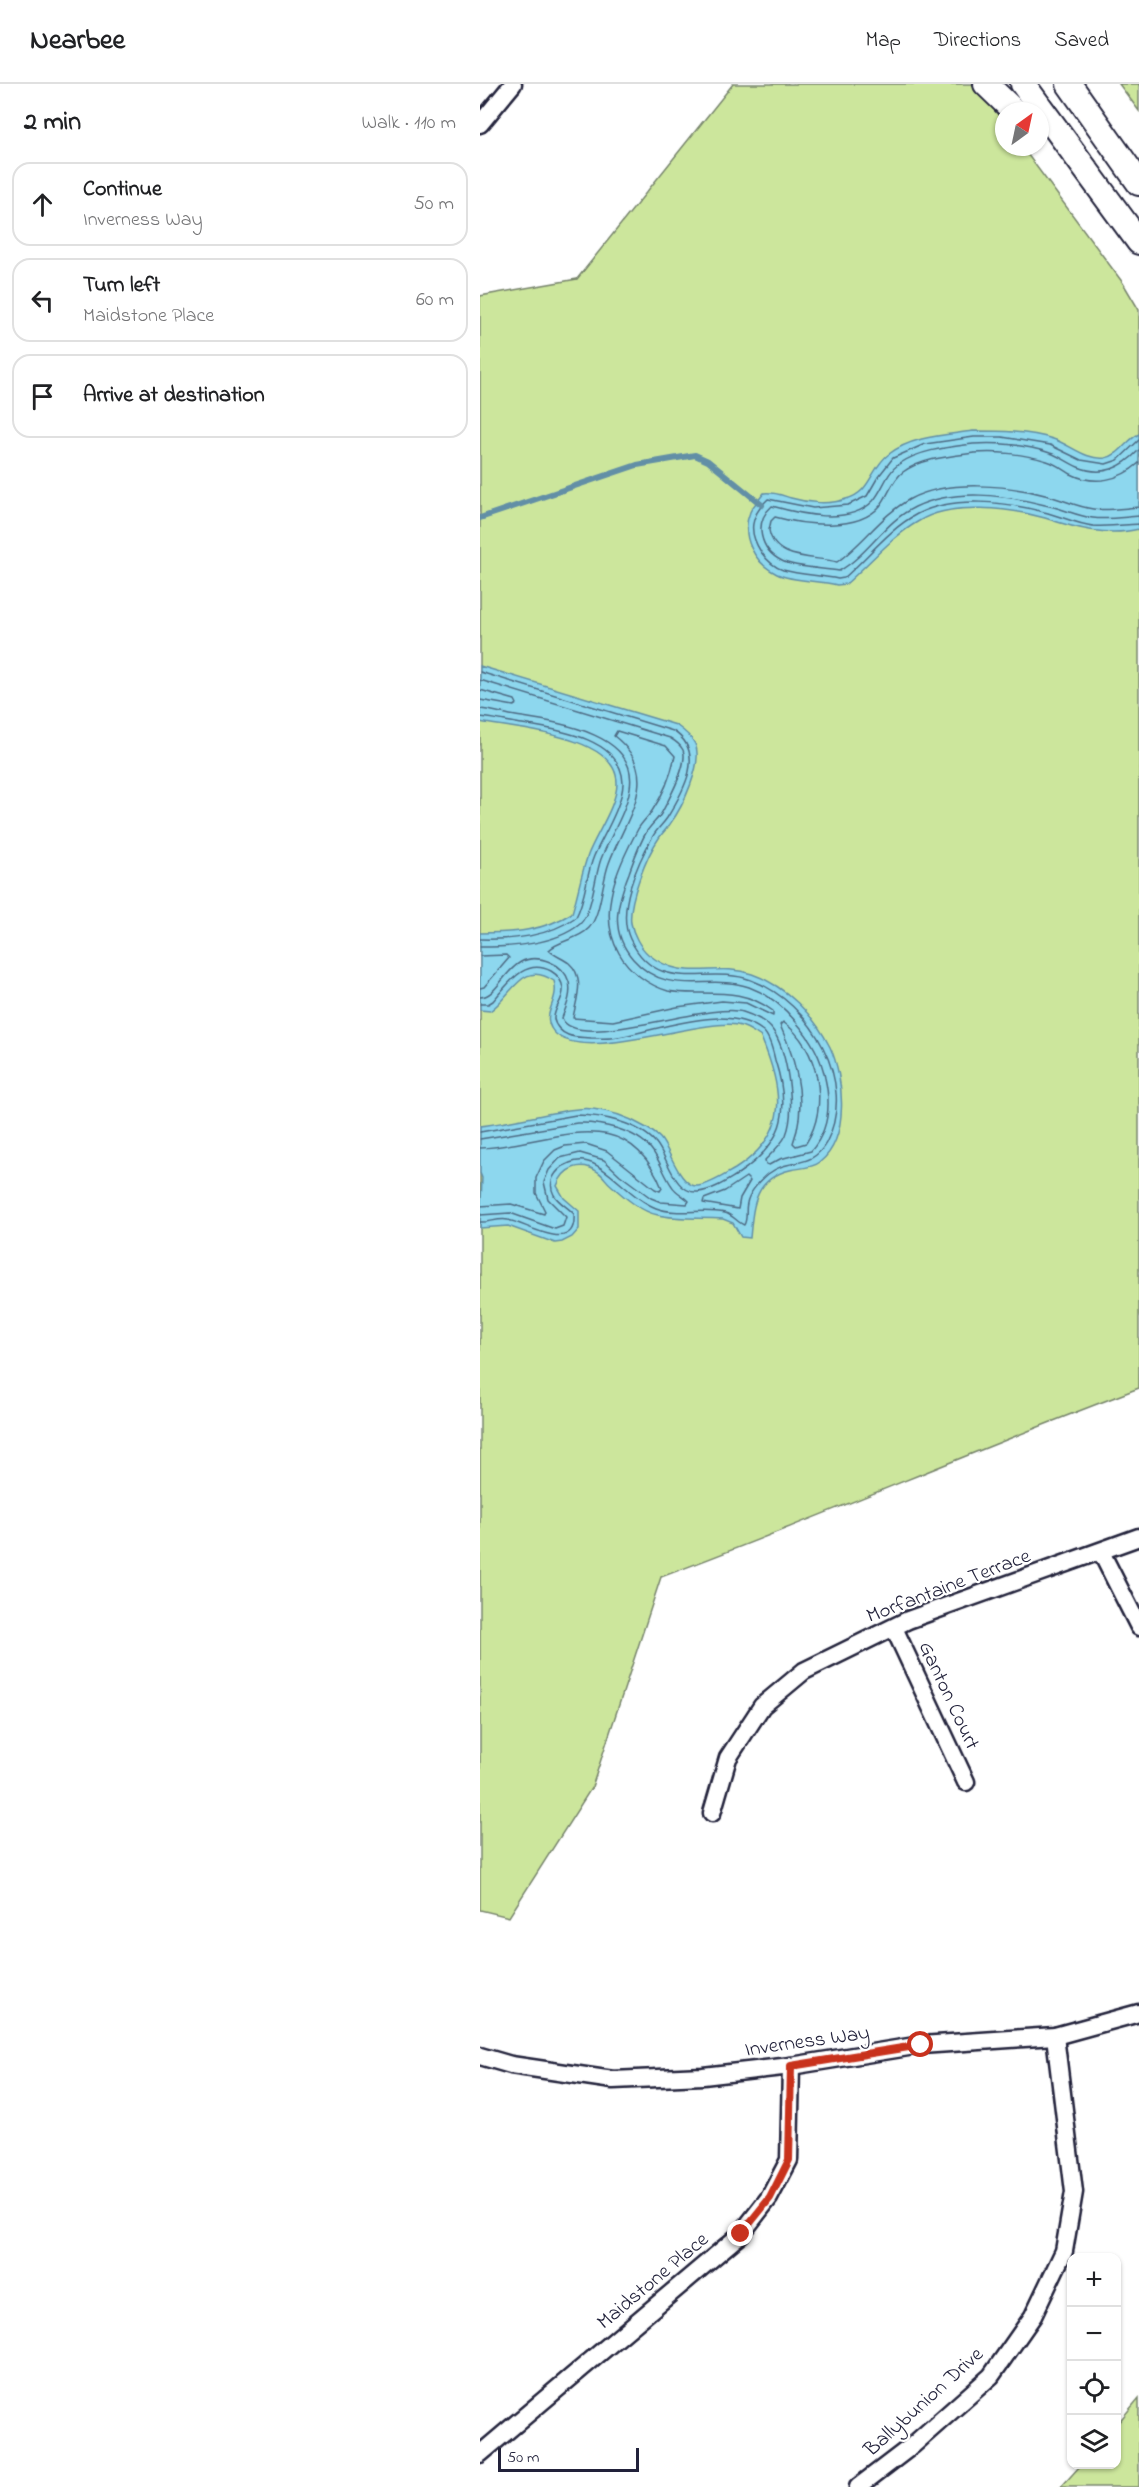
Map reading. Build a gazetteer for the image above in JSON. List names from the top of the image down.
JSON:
{
  "streets": {
    "street": [
      "Morfantaine Terrace",
      "Ganton Court",
      "Inverness Way",
      "Maidstone Place",
      "Ballybunion Drive"
    ]
  },
  "crossings": [
    ["Morfantaine Terrace", "Ganton Court"],
    ["Inverness Way", "Maidstone Place"],
    ["Inverness Way", "Ballybunion Drive"]
  ],
  "scale_bar": "50 m",
  "north": "top right",
  "page": {
    "header": "Nearbee",
    "nav": ["Map", "Directions", "Saved"],
    "heading": ["2 min", "Walk · 110 m"],
    "list": [
      ["Continue", "Inverness Way", "50 m"],
      ["Turn left", "Maidstone Place", "60 m"],
      "Arrive at destination"
    ],
    "map_buttons": ["+", "−"],
    "scale": "50 m"
  }
}
